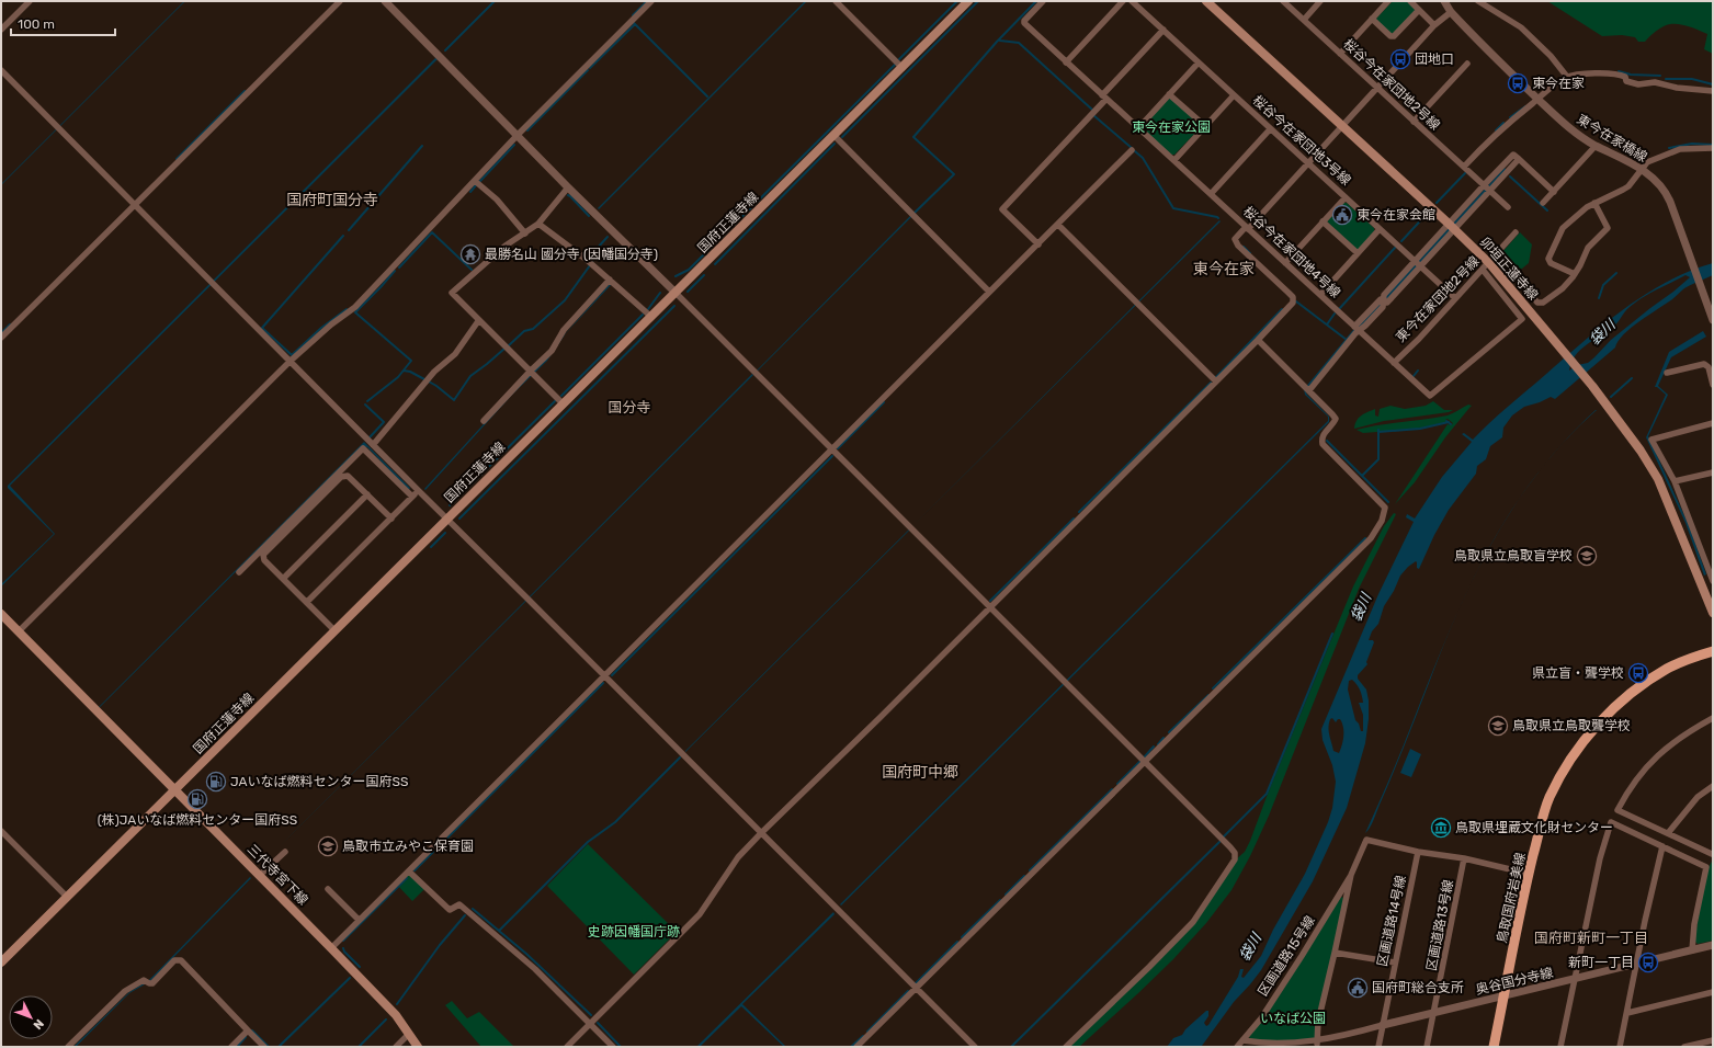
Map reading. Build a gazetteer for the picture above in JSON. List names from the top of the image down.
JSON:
{
  "streets": {
    "main road": [
      "国府正蓮寺線",
      "卯垣正蓮寺線",
      "三代寺宮下線",
      "鳥取国府岩美線"
    ],
    "street": [
      "桜谷今在家団地2号線",
      "東今在家橋線",
      "桜谷今在家団地3号線",
      "桜谷今在家団地4号線",
      "東今在家団地2号線",
      "区画道路14号線",
      "区画道路13号線",
      "区画道路15号線",
      "奥谷国分寺線"
    ]
  },
  "crossings": [
    ["桜谷今在家団地3号線", "東今在家団地2号線"],
    ["国府正蓮寺線", "三代寺宮下線"],
    ["桜谷今在家団地4号線", "卯垣正蓮寺線"],
    ["桜谷今在家団地4号線", "東今在家団地2号線"],
    ["卯垣正蓮寺線", "東今在家団地2号線"],
    ["鳥取国府岩美線", "奥谷国分寺線"],
    ["区画道路14号線", "奥谷国分寺線"],
    ["区画道路13号線", "奥谷国分寺線"],
    ["区画道路15号線", "奥谷国分寺線"]
  ],
  "districts": [
    "国府町国分寺",
    "東今在家",
    "国分寺",
    "国府町中郷",
    "国府町新町一丁目"
  ],
  "water": ["袋川"],
  "parks": ["東今在家公園", "史跡因幡国庁跡", "いなば公園"],
  "places": {
    "bus stop": [
      "団地口",
      "東今在家",
      "県立盲・聾学校",
      "新町一丁目"
    ],
    "public building": ["東今在家会館", "国府町総合支所"],
    "temple": ["最勝名山 國分寺 (因幡国分寺)"],
    "school or university": ["鳥取県立鳥取盲学校", "鳥取県立鳥取聾学校", "鳥取市立みやこ保育園"],
    "fuel station": ["JAいなば燃料センター国府SS", "(株)JAいなば燃料センター国府SS"],
    "museum": ["鳥取県埋蔵文化財センター"]
  },
  "scale_bar": "100 m",
  "north": "bottom right"
}
